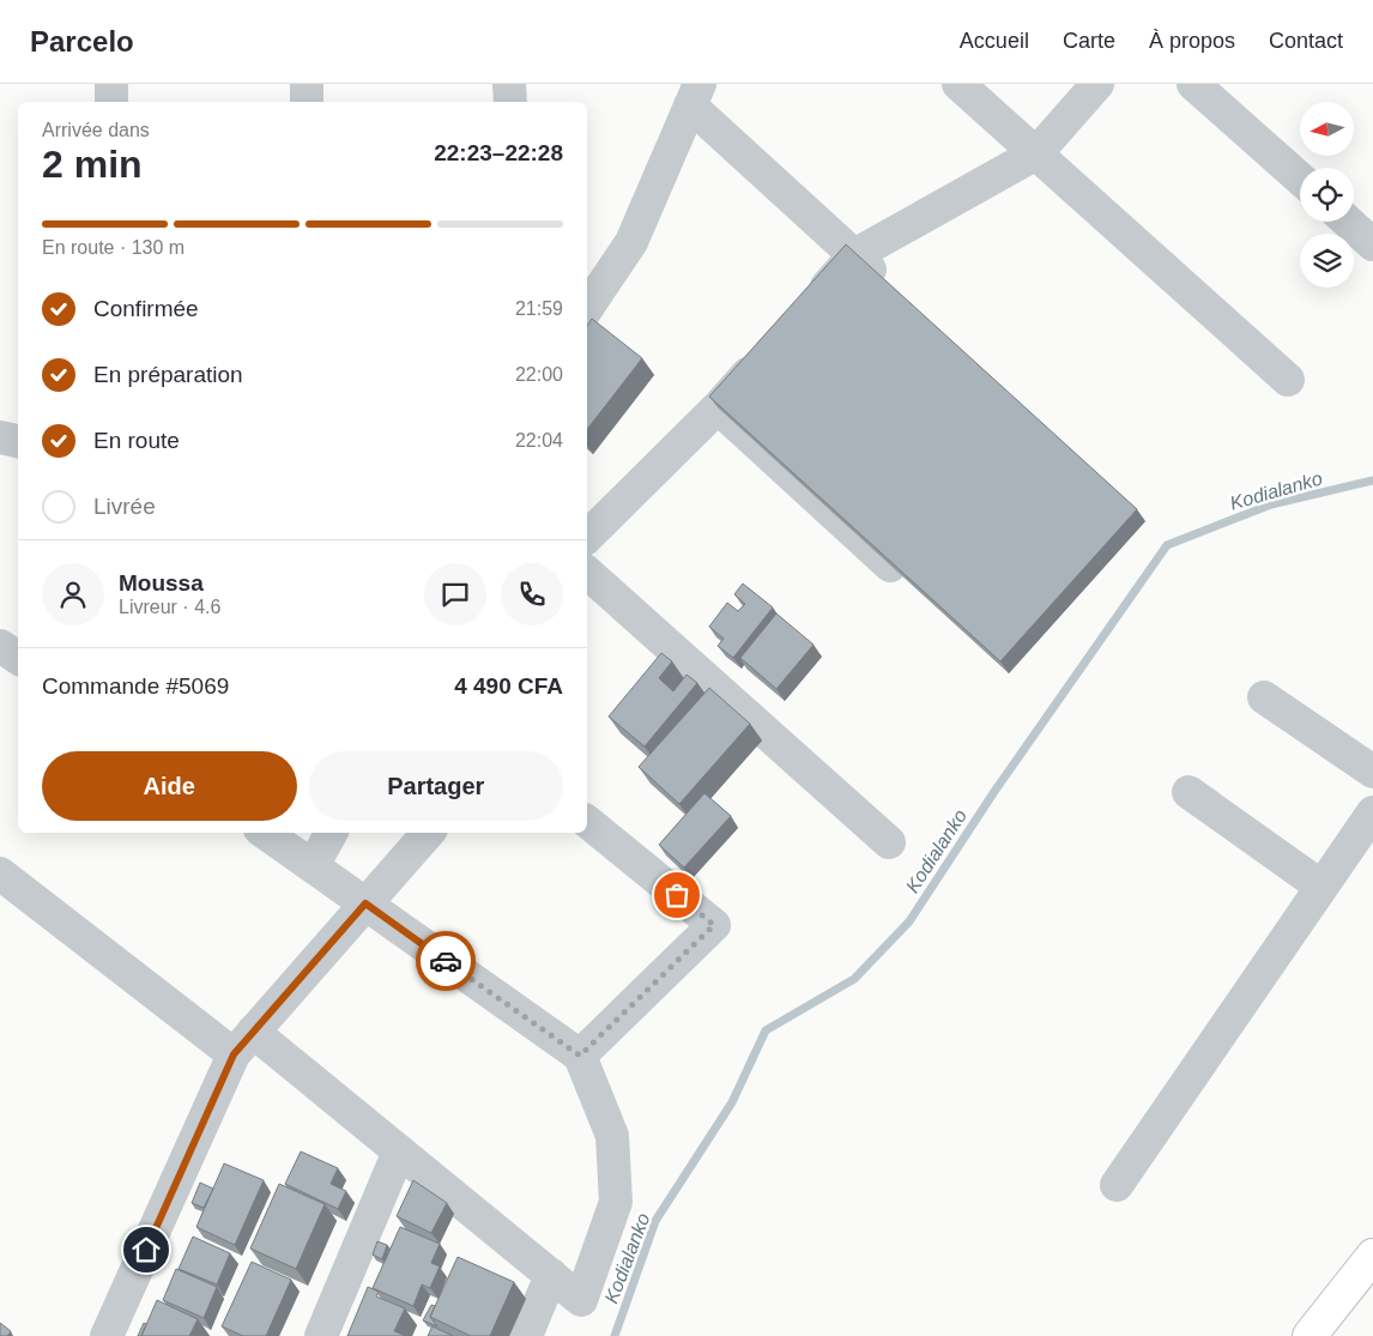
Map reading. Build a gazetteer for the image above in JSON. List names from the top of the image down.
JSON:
{
  "water": ["Kodialanko"],
  "north": "left",
  "page": {
    "header": "Parcelo",
    "nav": [
      "Accueil",
      "Carte",
      "À propos",
      "Contact"
    ],
    "heading": ["2 min", "Arrivée dans", "22:23–22:28"],
    "panel": [
      "Moussa",
      "Livreur · 4.6",
      "Commande #5069",
      "4 490 CFA"
    ],
    "bar": "En route · 130 m",
    "list": [
      ["Confirmée", "21:59"],
      ["En préparation", "22:00"],
      ["En route", "22:04"],
      "Livrée"
    ],
    "buttons": ["Aide", "Partager"]
  }
}
